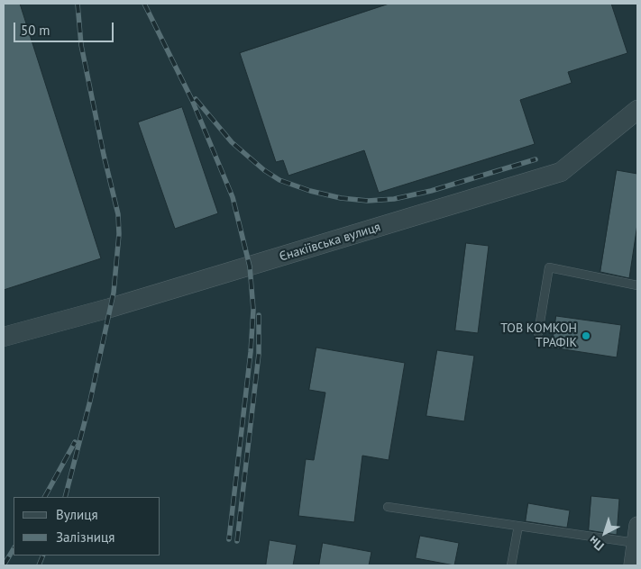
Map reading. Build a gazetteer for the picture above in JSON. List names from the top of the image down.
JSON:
{
  "streets": {
    "street": ["Єнакіївська вулиця"]
  },
  "places": ["ТОВ КОМКОН ТРАФІК"],
  "legend": ["Вулиця", "Залізниця"],
  "scale_bar": "50 m",
  "north": "bottom left"
}
